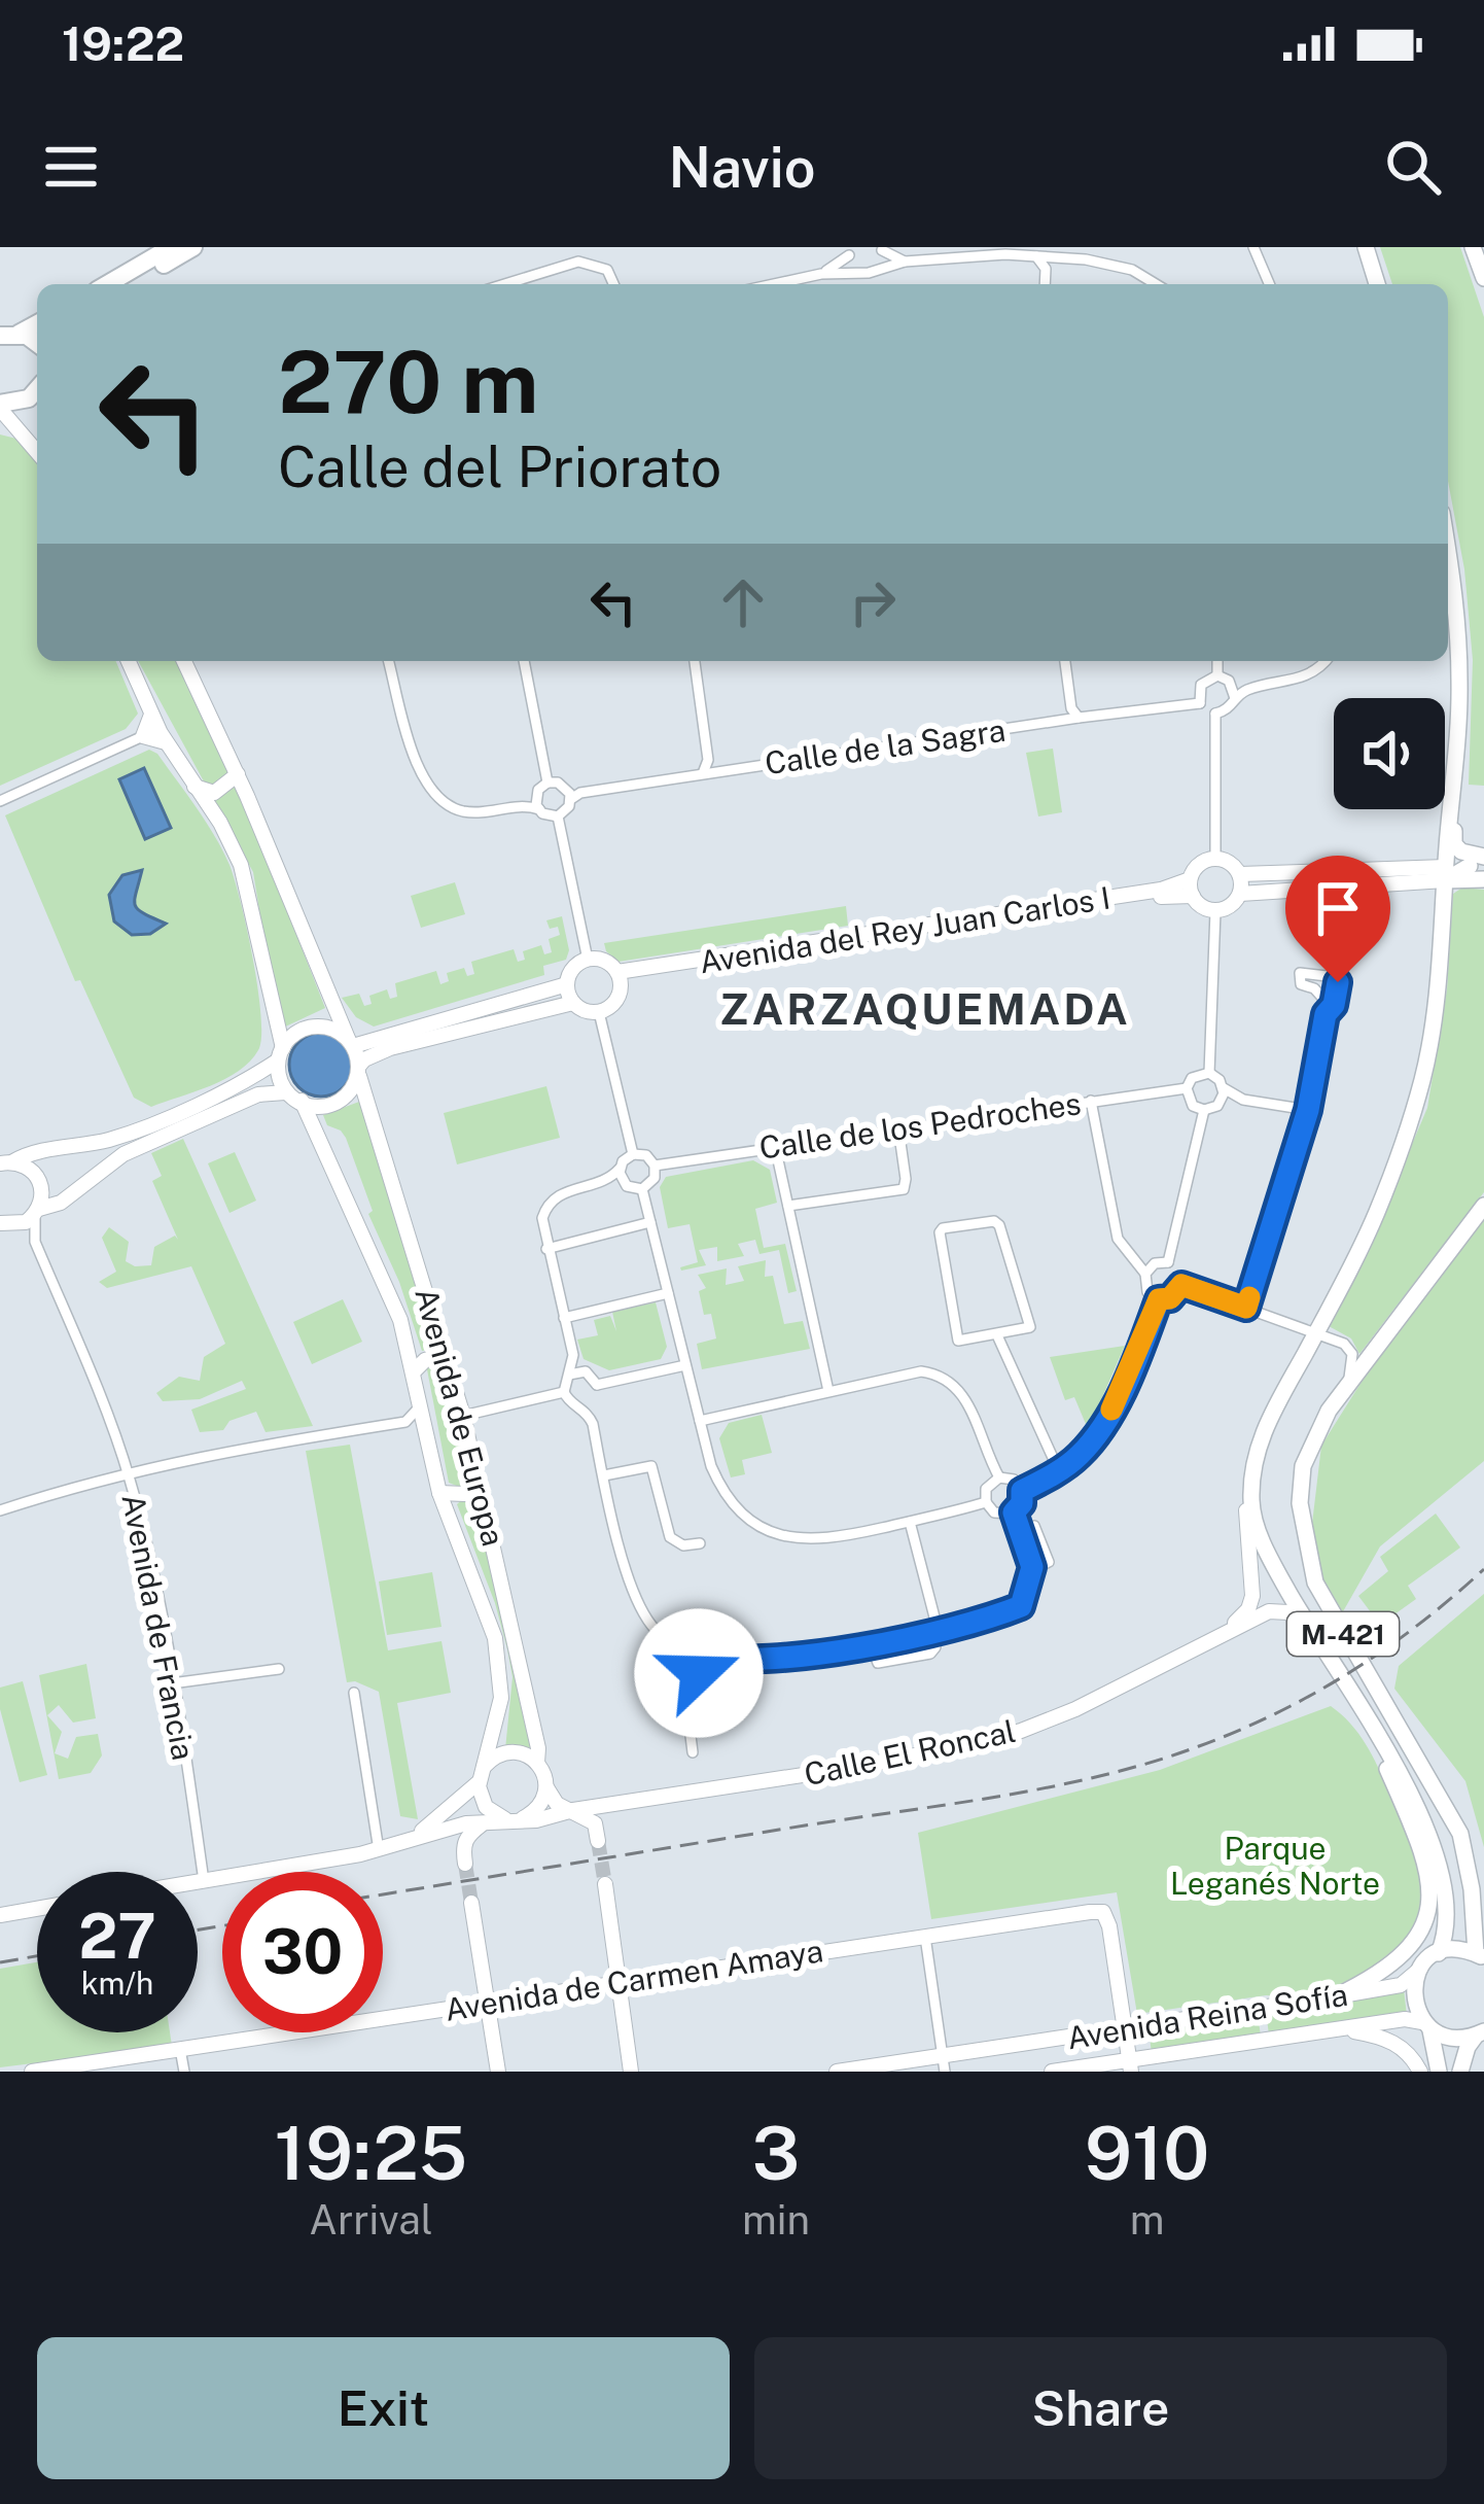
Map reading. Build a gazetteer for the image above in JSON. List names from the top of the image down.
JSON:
{
  "streets": {
    "main road": [
      "Avenida del Rey Juan Carlos I",
      "Avenida de Europa",
      "M-421",
      "Calle El Roncal",
      "Avenida de Carmen Amaya",
      "Avenida Reina Sofía"
    ],
    "street": ["Calle de la Sagra", "Calle de los Pedroches", "Avenida de Francia"]
  },
  "crossings": [
    ["Avenida de Europa", "Calle El Roncal"],
    ["Avenida de Carmen Amaya", "Avenida Reina Sofía"]
  ],
  "districts": ["ZARZAQUEMADA"],
  "parks": ["Parque Leganés Norte"],
  "page": {
    "status": "19:22",
    "header": "Navio",
    "turn": ["270 m", "Calle del Priorato"],
    "speed": "27 km/h",
    "limit": "30",
    "eta": [
      "19:25",
      "Arrival",
      "3",
      "min",
      "910",
      "m"
    ],
    "buttons": ["Exit", "Share"]
  }
}
